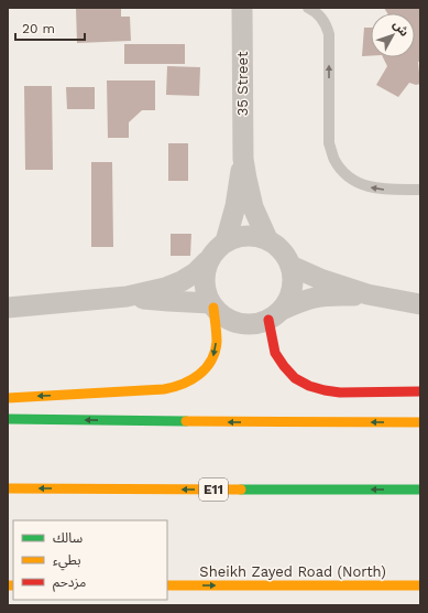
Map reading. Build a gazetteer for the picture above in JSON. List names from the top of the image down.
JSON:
{
  "streets": {
    "highway": ["E11", "Sheikh Zayed Road (North)"],
    "street": ["35 Street"]
  },
  "one_way": ["Sheikh Zayed Road (North)"],
  "legend": ["سالك", "بطيء", "مزدحم"],
  "scale_bar": "20 m",
  "north": "top right"
}
